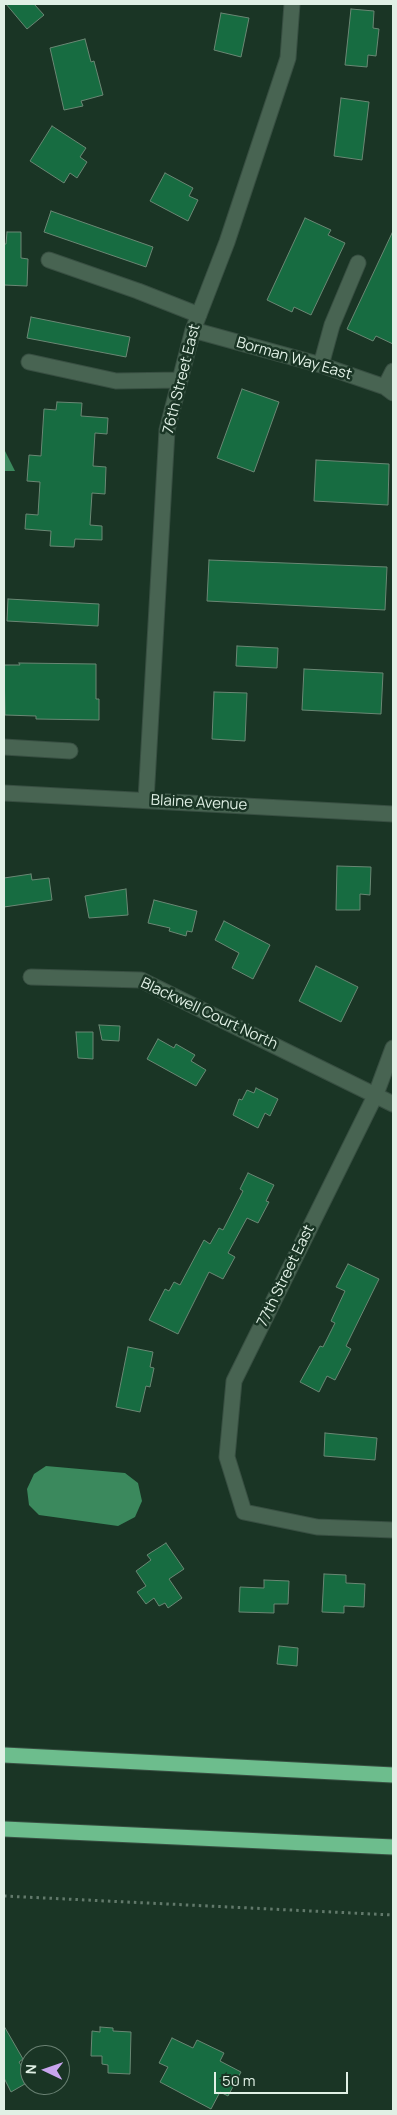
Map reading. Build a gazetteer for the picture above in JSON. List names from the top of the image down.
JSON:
{
  "streets": {
    "street": [
      "Borman Way East",
      "76th Street East",
      "Blaine Avenue",
      "Blackwell Court North",
      "77th Street East"
    ]
  },
  "crossings": [
    ["Borman Way East", "76th Street East"],
    ["76th Street East", "Blaine Avenue"],
    ["Blackwell Court North", "77th Street East"]
  ],
  "scale_bar": "50 m",
  "north": "left"
}
